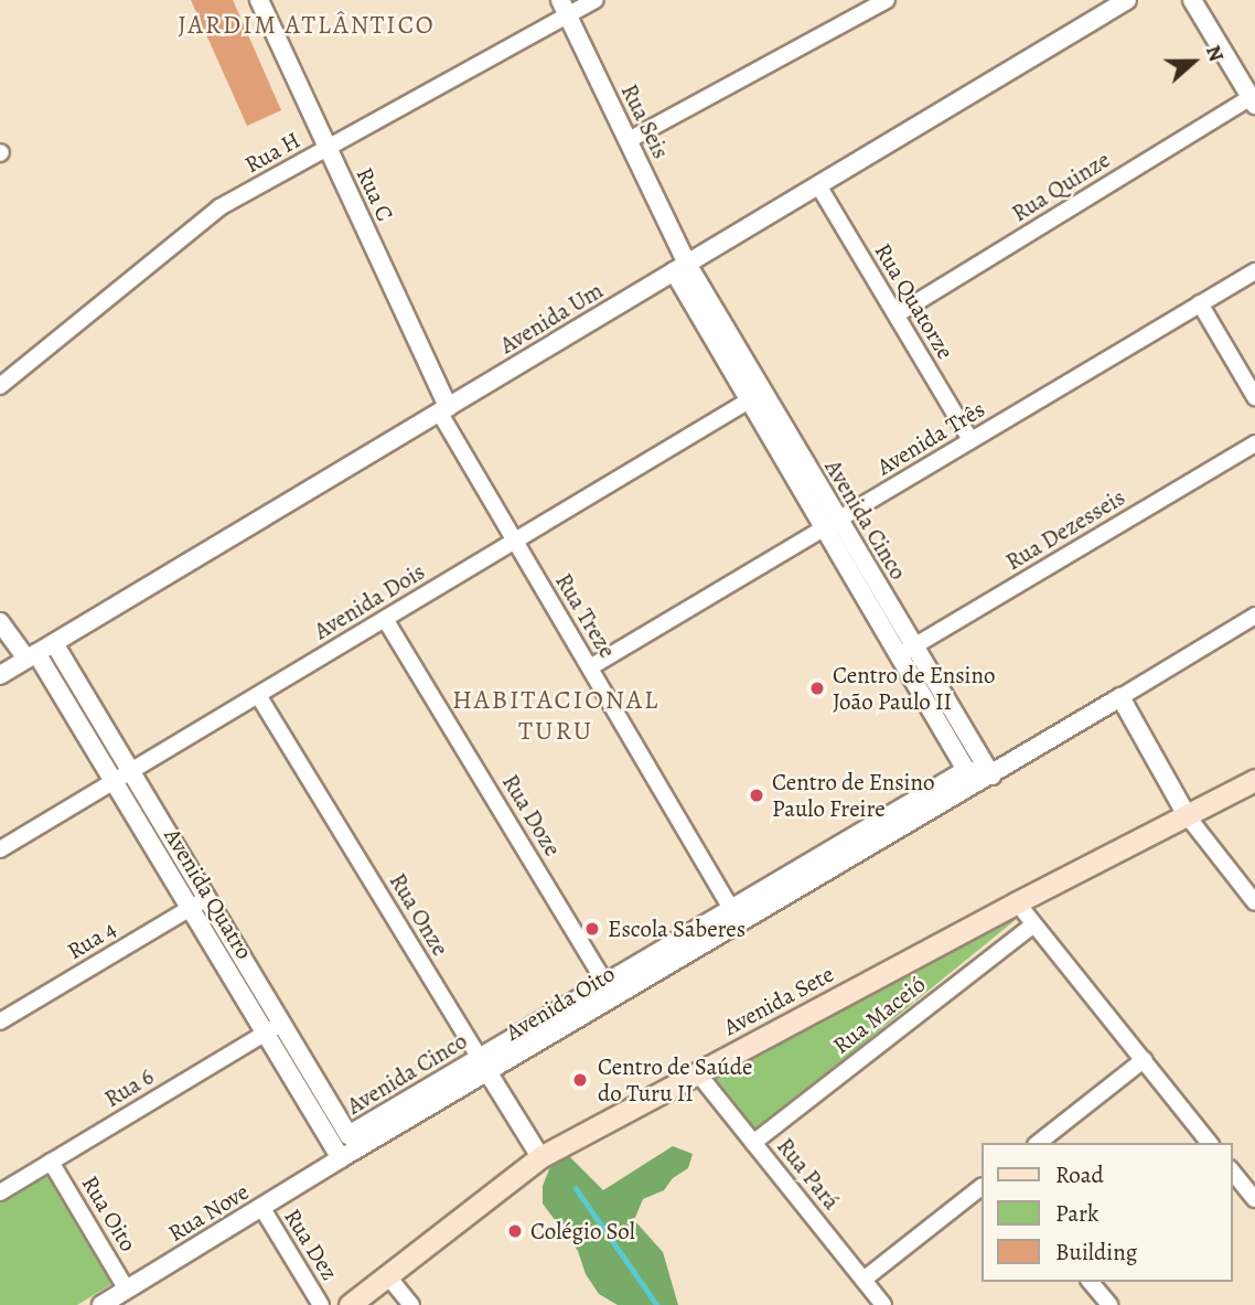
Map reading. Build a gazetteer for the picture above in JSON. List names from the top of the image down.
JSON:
{
  "streets": {
    "main road": ["Avenida Sete"],
    "street": [
      "Rua Seis",
      "Rua H",
      "Rua Quinze",
      "Rua C",
      "Rua Quatorze",
      "Avenida Um",
      "Avenida Três",
      "Avenida Cinco",
      "Rua Dezesseis",
      "Avenida Dois",
      "Rua Treze",
      "Rua Doze",
      "Avenida Quatro",
      "Rua Onze",
      "Rua 4",
      "Avenida Oito",
      "Rua Maceió",
      "Rua 6",
      "Rua Pará",
      "Rua Nove",
      "Rua Oito",
      "Rua Dez"
    ]
  },
  "crossings": [
    ["Rua Seis", "Rua H"],
    ["Rua Seis", "Avenida Um"],
    ["Rua Seis", "Avenida Cinco"],
    ["Rua H", "Rua C"],
    ["Rua Quinze", "Rua Quatorze"],
    ["Rua C", "Avenida Um"],
    ["Rua C", "Rua Treze"],
    ["Rua Quatorze", "Avenida Um"],
    ["Rua Quatorze", "Avenida Três"],
    ["Avenida Um", "Avenida Cinco"],
    ["Avenida Um", "Rua Treze"],
    ["Avenida Um", "Avenida Quatro"],
    ["Avenida Três", "Avenida Cinco"],
    ["Avenida Três", "Rua Treze"],
    ["Avenida Cinco", "Rua Dezesseis"],
    ["Avenida Cinco", "Avenida Dois"],
    ["Avenida Cinco", "Avenida Quatro"],
    ["Avenida Cinco", "Rua Onze"],
    ["Avenida Cinco", "Avenida Oito"],
    ["Avenida Dois", "Rua Treze"],
    ["Avenida Dois", "Rua Doze"],
    ["Avenida Dois", "Avenida Quatro"],
    ["Avenida Dois", "Rua Onze"],
    ["Rua Treze", "Avenida Oito"],
    ["Rua Doze", "Avenida Oito"],
    ["Avenida Quatro", "Rua 4"],
    ["Avenida Quatro", "Avenida Oito"],
    ["Avenida Quatro", "Rua 6"],
    ["Avenida Quatro", "Rua Nove"],
    ["Rua Onze", "Avenida Sete"],
    ["Rua Onze", "Avenida Oito"],
    ["Avenida Sete", "Rua Pará"],
    ["Avenida Oito", "Rua Nove"],
    ["Rua Maceió", "Rua Pará"],
    ["Rua 6", "Rua Oito"],
    ["Rua Nove", "Rua Oito"],
    ["Rua Nove", "Rua Dez"]
  ],
  "districts": ["JARDIM ATLÂNTICO", "HABITACIONAL TURU"],
  "places": [
    "Centro de Ensino João Paulo II",
    "Centro de Ensino Paulo Freire",
    "Escola Saberes",
    "Centro de Saúde do Turu II",
    "Colégio Sol"
  ],
  "legend": ["Road", "Park", "Building"],
  "north": "right"
}
